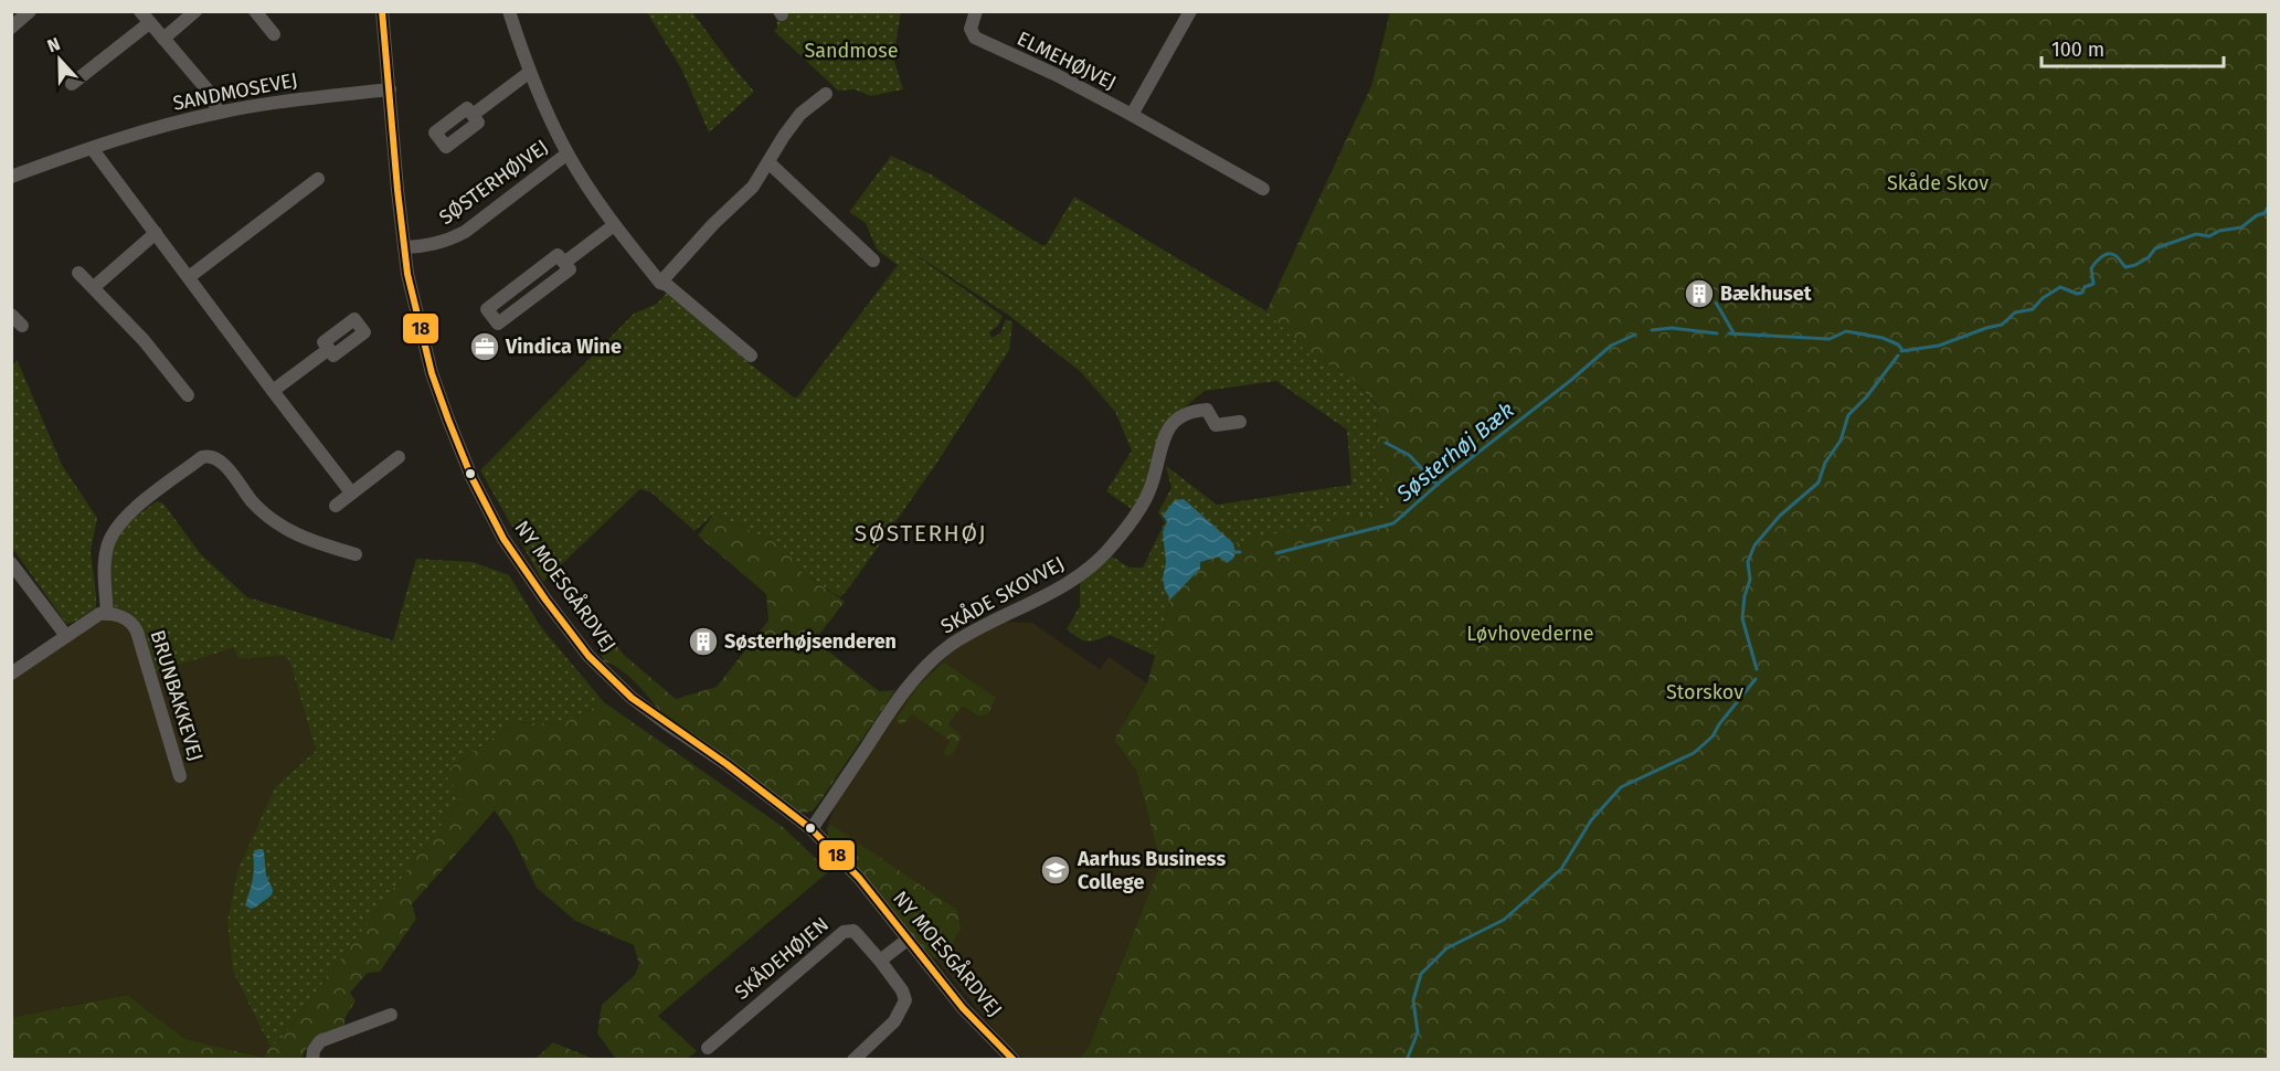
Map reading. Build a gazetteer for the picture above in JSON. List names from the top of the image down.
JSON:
{
  "streets": {
    "street": [
      "ELMEHØJVEJ",
      "SANDMOSEVEJ",
      "SØSTERHØJVEJ",
      "NY MOESGÅRDVEJ",
      "SKÅDE SKOVVEJ",
      "BRUNBAKKEVEJ",
      "SKÅDEHØJEN"
    ]
  },
  "crossings": [
    ["SANDMOSEVEJ", "NY MOESGÅRDVEJ"],
    ["SØSTERHØJVEJ", "NY MOESGÅRDVEJ"],
    ["NY MOESGÅRDVEJ", "SKÅDE SKOVVEJ"]
  ],
  "districts": ["SØSTERHØJ"],
  "water": ["Søsterhøj Bæk"],
  "parks": [
    "Sandmose",
    "Skåde Skov",
    "Løvhovederne",
    "Storskov"
  ],
  "places": {
    "building": ["Bækhuset", "Søsterhøjsenderen"],
    "office": ["Vindica Wine"],
    "school or university": ["Aarhus Business College"]
  },
  "lines": ["transit line 18"],
  "scale_bar": "100 m",
  "north": "top"
}
